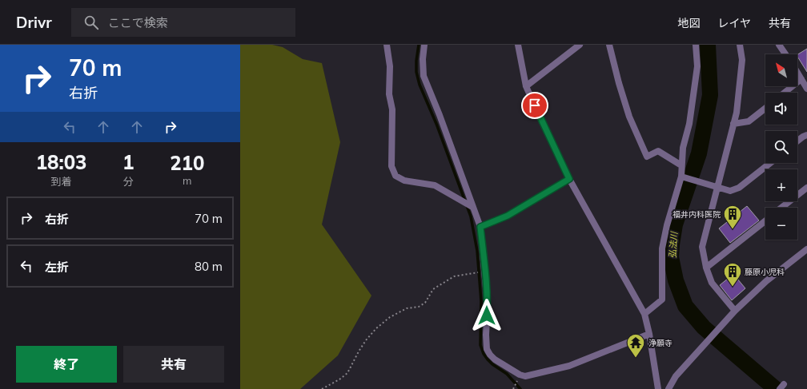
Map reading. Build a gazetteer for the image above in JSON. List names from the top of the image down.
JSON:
{
  "water": ["弘法川"],
  "places": {
    "building": ["福井内科医院", "藤原小児科"],
    "temple": ["浄願寺"]
  },
  "north": "top left",
  "page": {
    "header": "Drivr",
    "search": "ここで検索",
    "nav": ["地図", "レイヤ", "共有"],
    "turn": ["70 m", "右折"],
    "map_buttons": ["+", "−"],
    "eta": [
      "18:03",
      "到着",
      "1",
      "分",
      "210",
      "m"
    ],
    "list": [
      {
        "name": "右折",
        "value": "70 m"
      },
      {
        "name": "左折",
        "value": "80 m"
      }
    ],
    "buttons": ["終了", "共有"]
  }
}
